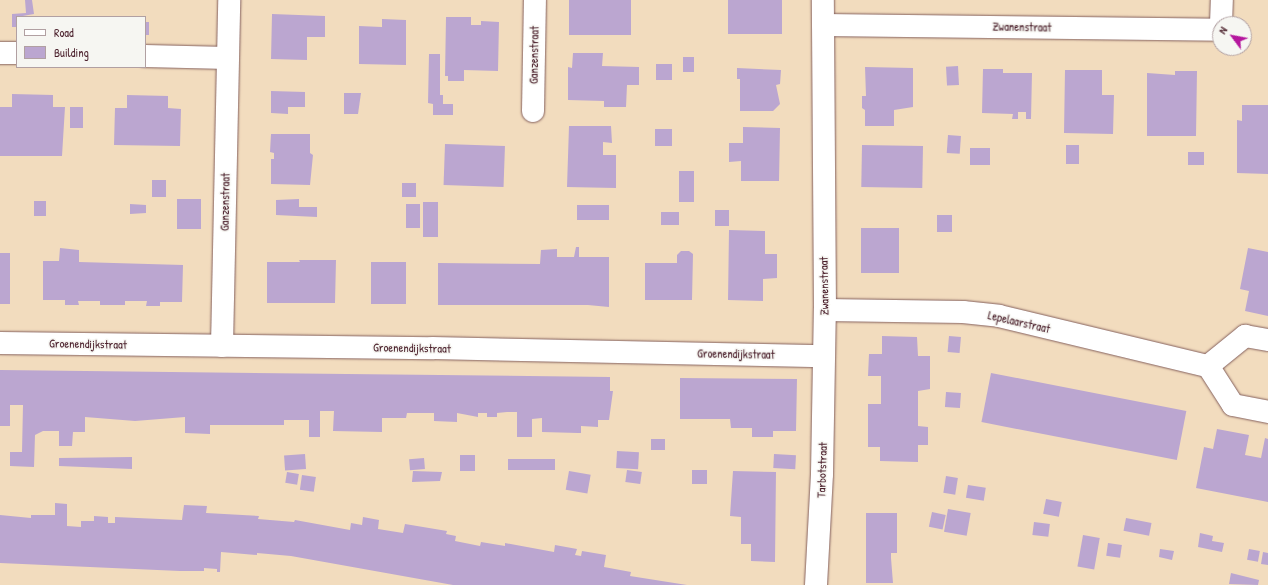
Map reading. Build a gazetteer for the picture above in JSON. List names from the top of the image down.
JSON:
{
  "streets": {
    "street": [
      "Zwanenstraat",
      "Ganzenstraat",
      "Lepelaarstraat",
      "Groenendijkstraat",
      "Tarbotstraat"
    ]
  },
  "crossings": [
    ["Zwanenstraat", "Lepelaarstraat"],
    ["Zwanenstraat", "Groenendijkstraat"],
    ["Zwanenstraat", "Tarbotstraat"],
    ["Ganzenstraat", "Groenendijkstraat"],
    ["Groenendijkstraat", "Tarbotstraat"]
  ],
  "legend": ["Road", "Building"],
  "north": "top left"
}
